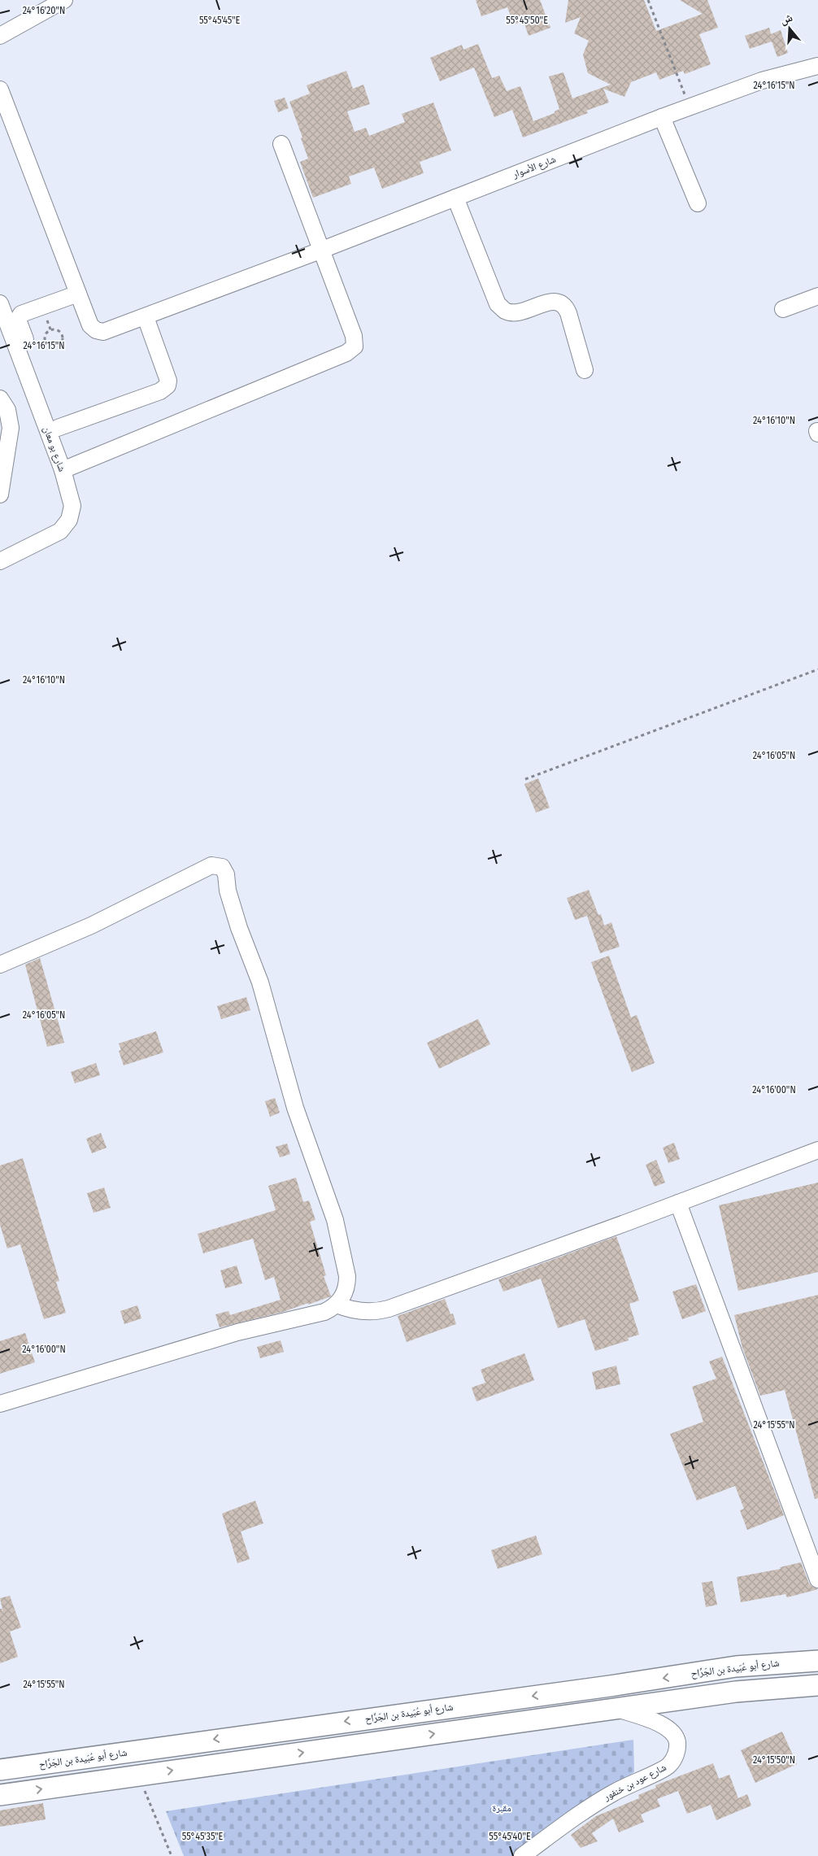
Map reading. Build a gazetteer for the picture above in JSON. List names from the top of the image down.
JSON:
{
  "streets": {
    "main road": ["شارع أبو عُبَيدة بن الجَرَّاح"],
    "street": ["شارع الأسوار", "شارع بو معان", "شارع عود بن خنفور"]
  },
  "parks": ["مقبرة"],
  "north": "top",
  "coordinates": [
    "24°16'20\"N",
    "55°45'45\"E",
    "55°45'50\"E",
    "24°16'15\"N",
    "24°16'10\"N",
    "24°16'05\"N",
    "24°16'00\"N",
    "24°15'55\"N",
    "24°15'50\"N",
    "55°45'35\"E",
    "55°45'40\"E"
  ]
}
